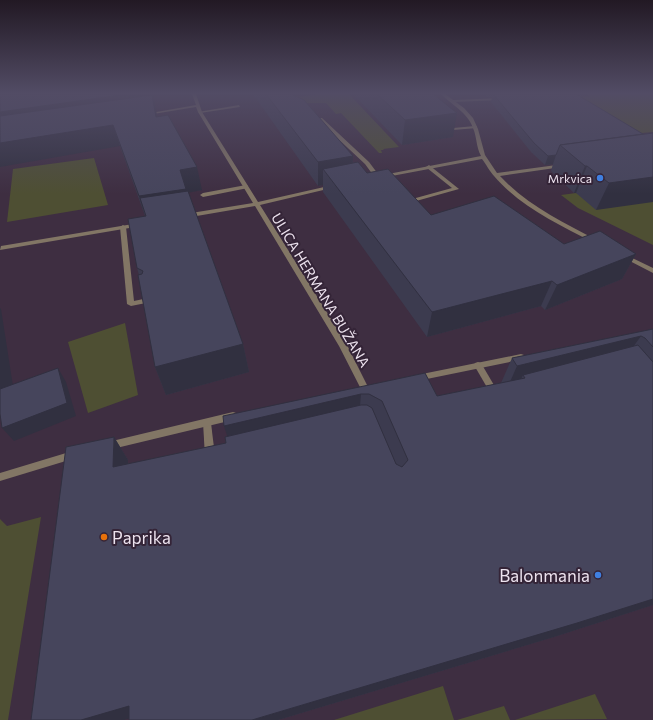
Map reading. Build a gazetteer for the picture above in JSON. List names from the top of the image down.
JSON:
{
  "streets": {
    "street": ["ULICA HERMANA BUŽANA"]
  },
  "places": ["Mrkvica", "Paprika", "Balonmania"]
}
